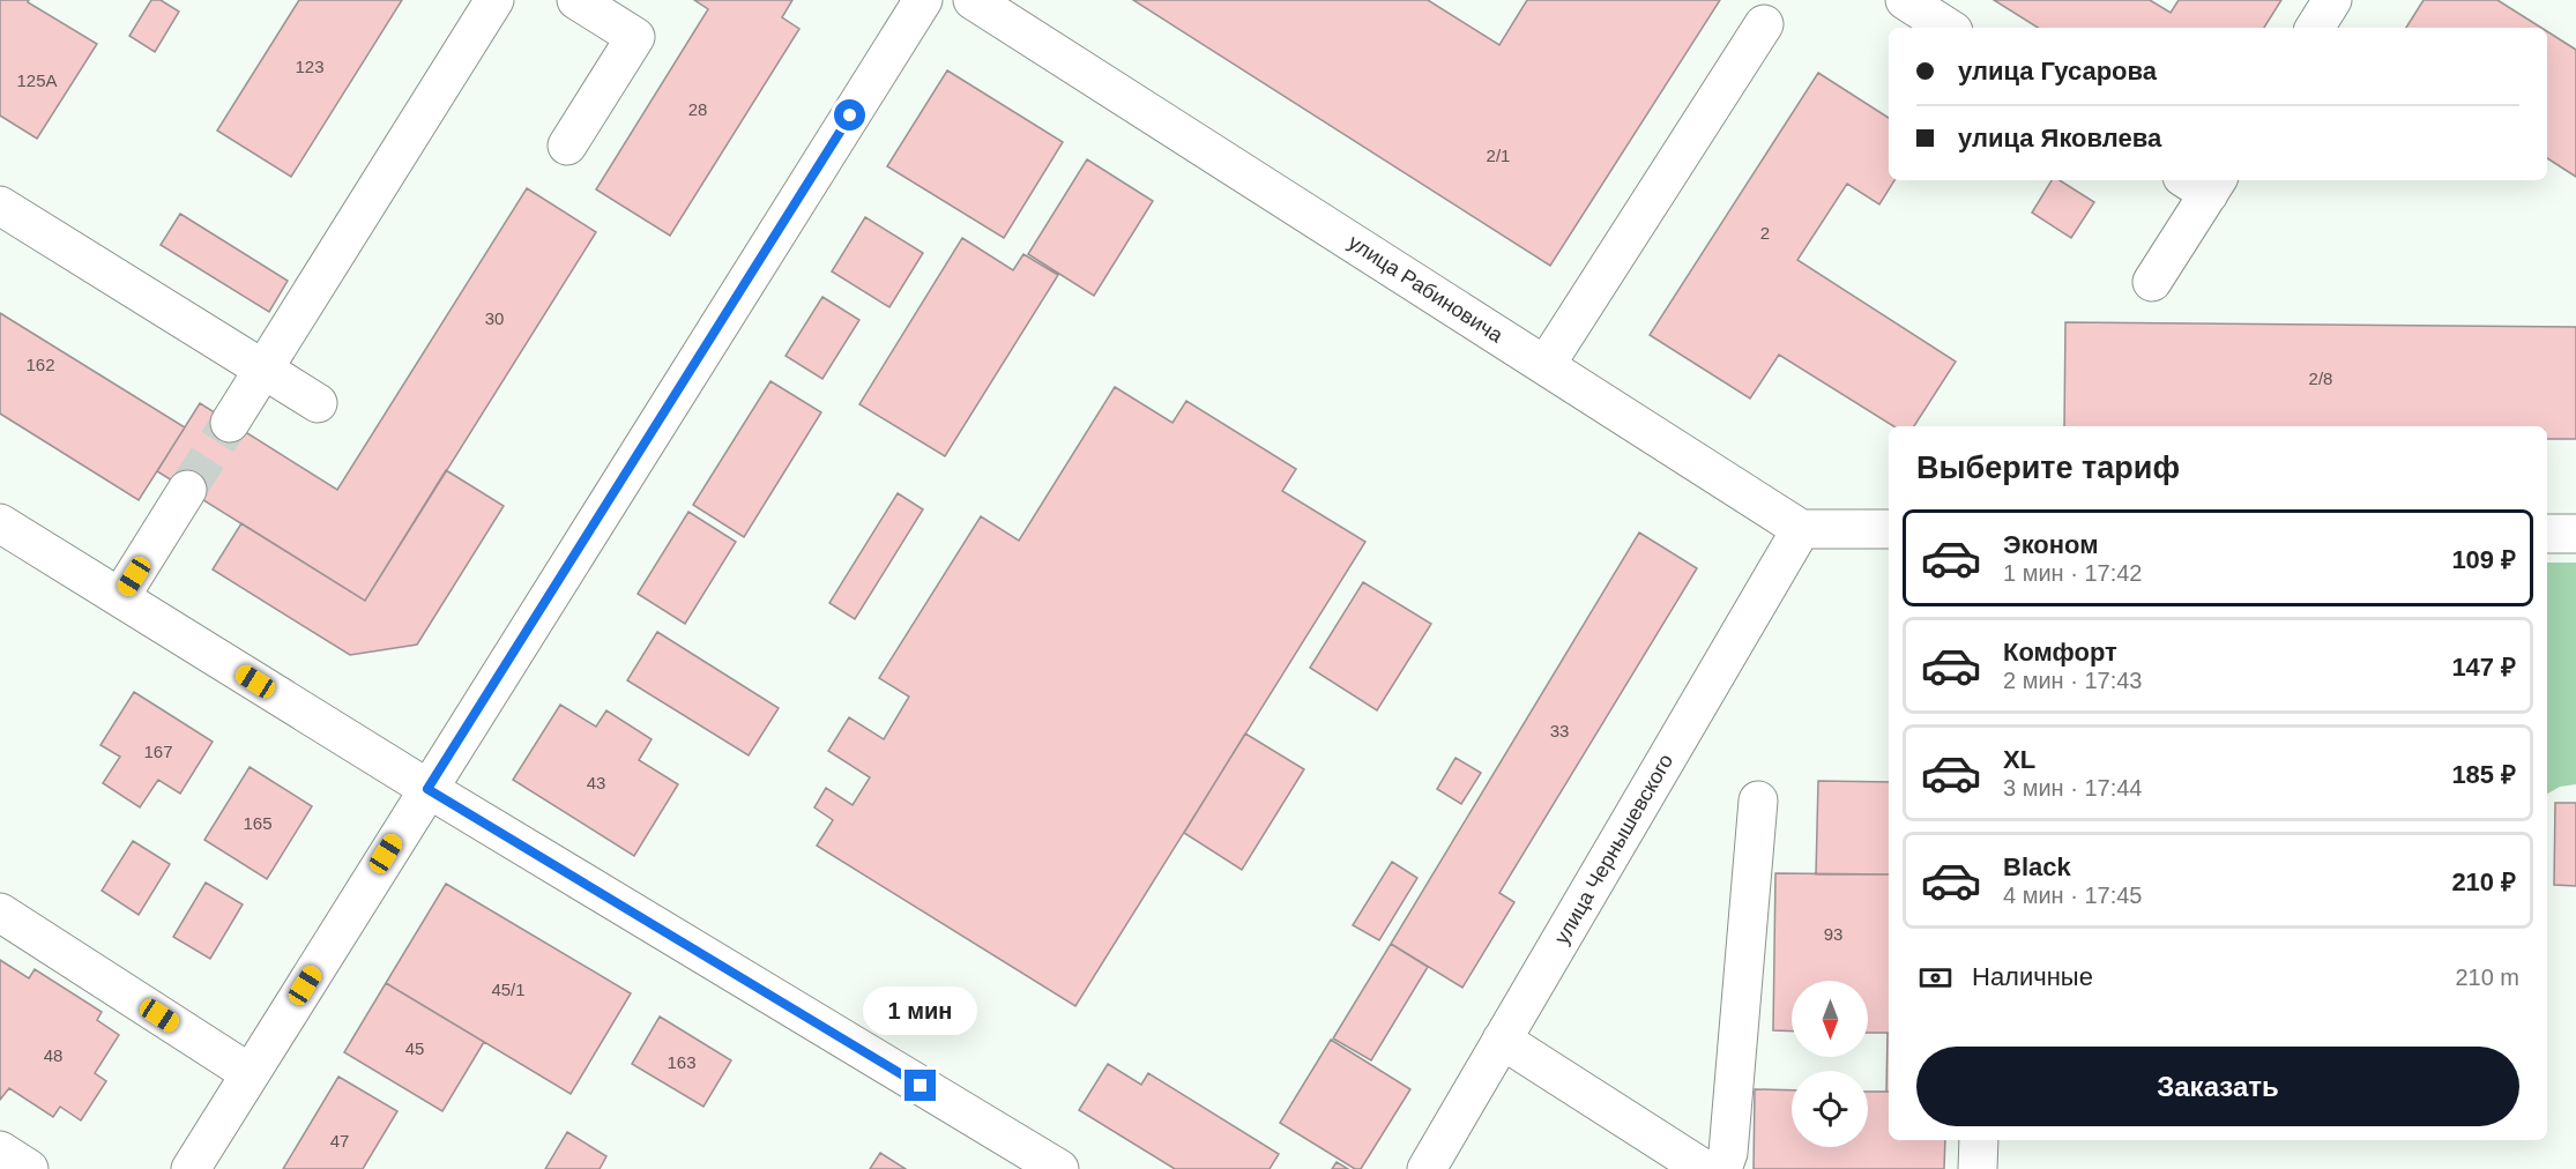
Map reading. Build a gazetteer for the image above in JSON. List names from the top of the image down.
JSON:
{
  "streets": {
    "street": ["улица Рабиновича", "улица Чернышевского"]
  },
  "crossings": [
    ["улица Рабиновича", "улица Чернышевского"]
  ],
  "house_numbers": [
    "123",
    "125А",
    "28",
    "2/1",
    "2",
    "30",
    "162",
    "2/8",
    "33",
    "167",
    "43",
    "165",
    "93",
    "45/1",
    "45",
    "48",
    "163",
    "47"
  ],
  "north": "bottom",
  "page": {
    "banner": ["улица Гусарова", "улица Яковлева"],
    "heading": "Выберите тариф",
    "list": [
      {
        "name": "Эконом",
        "note": "1 мин · 17:42",
        "value": "109 ₽"
      },
      {
        "name": "Комфорт",
        "note": "2 мин · 17:43",
        "value": "147 ₽"
      },
      {
        "name": "XL",
        "note": "3 мин · 17:44",
        "value": "185 ₽"
      },
      {
        "name": "Black",
        "note": "4 мин · 17:45",
        "value": "210 ₽"
      }
    ],
    "pay": ["Наличные", "210 m"],
    "bubble": "1 мин",
    "buttons": "Заказать"
  }
}
